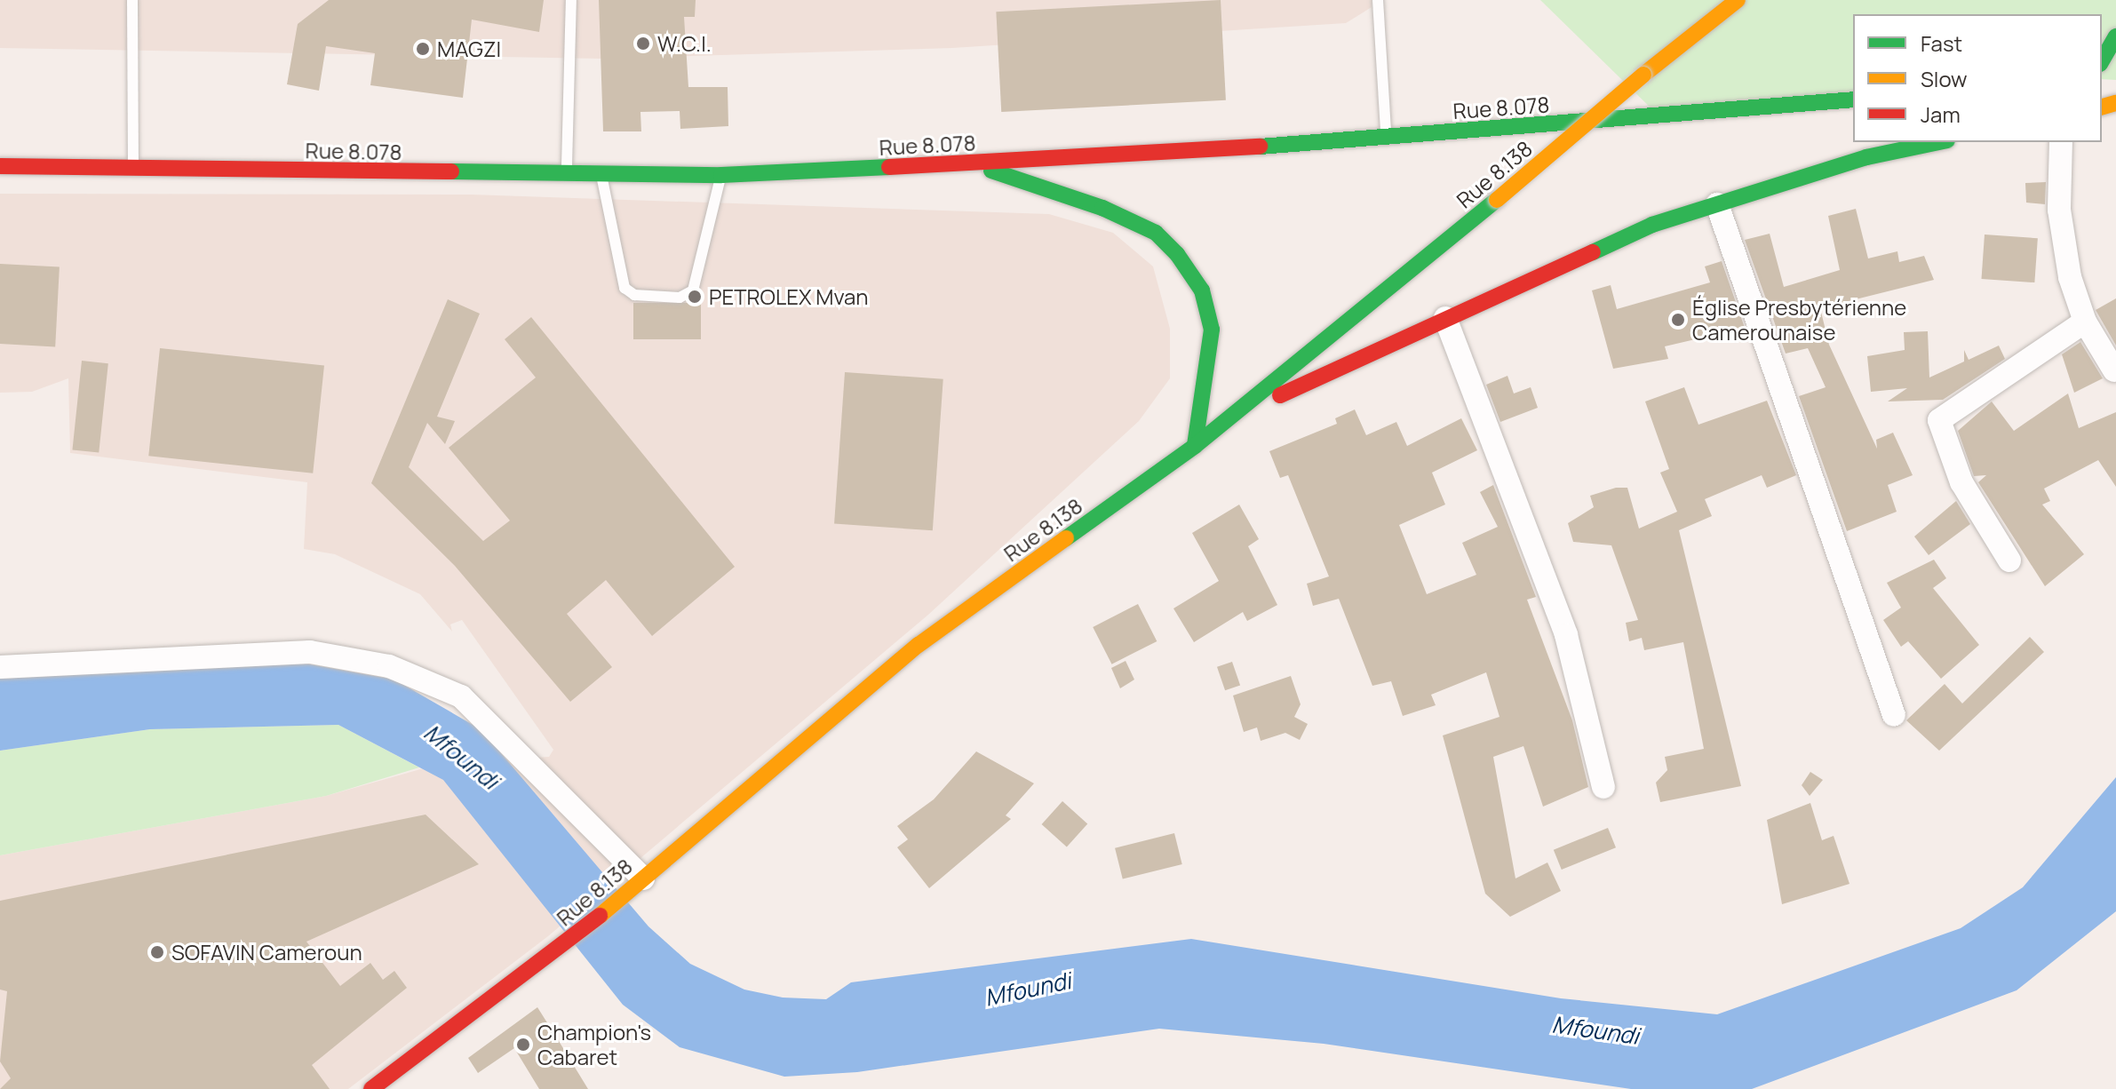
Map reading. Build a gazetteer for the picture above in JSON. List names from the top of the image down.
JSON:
{
  "streets": {
    "main road": ["Rue 8.078", "Rue 8.138"]
  },
  "water": ["Mfoundi"],
  "places": [
    "W.C.I.",
    "MAGZI",
    "PETROLEX Mvan",
    "Église Presbytérienne Camerounaise",
    "SOFAVIN Cameroun",
    "Champion's Cabaret"
  ],
  "legend": ["Fast", "Slow", "Jam"]
}
